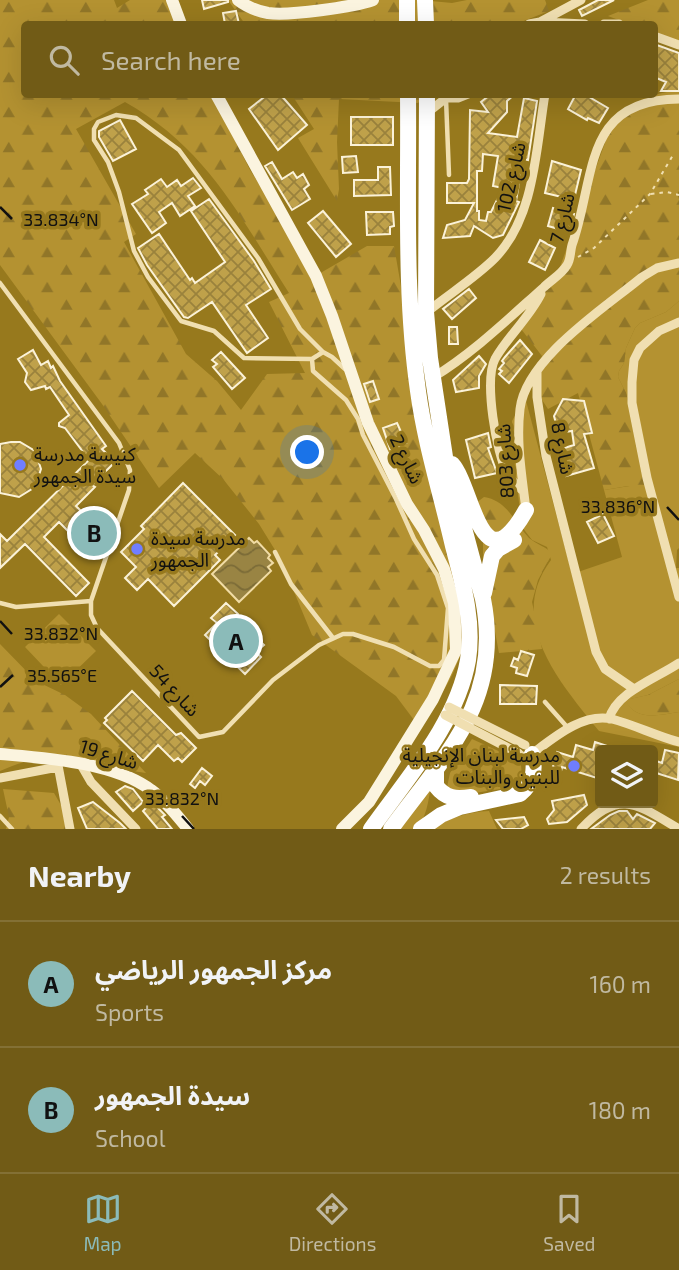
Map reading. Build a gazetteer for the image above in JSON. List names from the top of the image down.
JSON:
{
  "streets": {
    "street": [
      "شارع 102",
      "شارع 7",
      "شارع 8",
      "شارع 2",
      "شارع 803",
      "شارع 19"
    ],
    "lane": ["شارع 54"]
  },
  "crossings": [
    ["شارع 8", "شارع 803"]
  ],
  "places": ["كنيسة مدرسة سيدة الجمهور", "مدرسة سيدة الجمهور", "مدرسة لبنان الإنجيلية للبنين والبنات"],
  "page": {
    "search": "Search here",
    "pins": ["B", "A"],
    "heading": ["Nearby", "2 results"],
    "list": [
      {
        "mark": "A",
        "name": "مركز الجمهور الرياضي",
        "note": "Sports",
        "value": "160 m"
      },
      {
        "mark": "B",
        "name": "سيدة الجمهور",
        "note": "School",
        "value": "180 m"
      }
    ],
    "nav": ["Map", "Directions", "Saved"]
  },
  "coordinates": [
    "33.834°N",
    "33.836°N",
    "33.832°N",
    "35.565°E"
  ]
}
